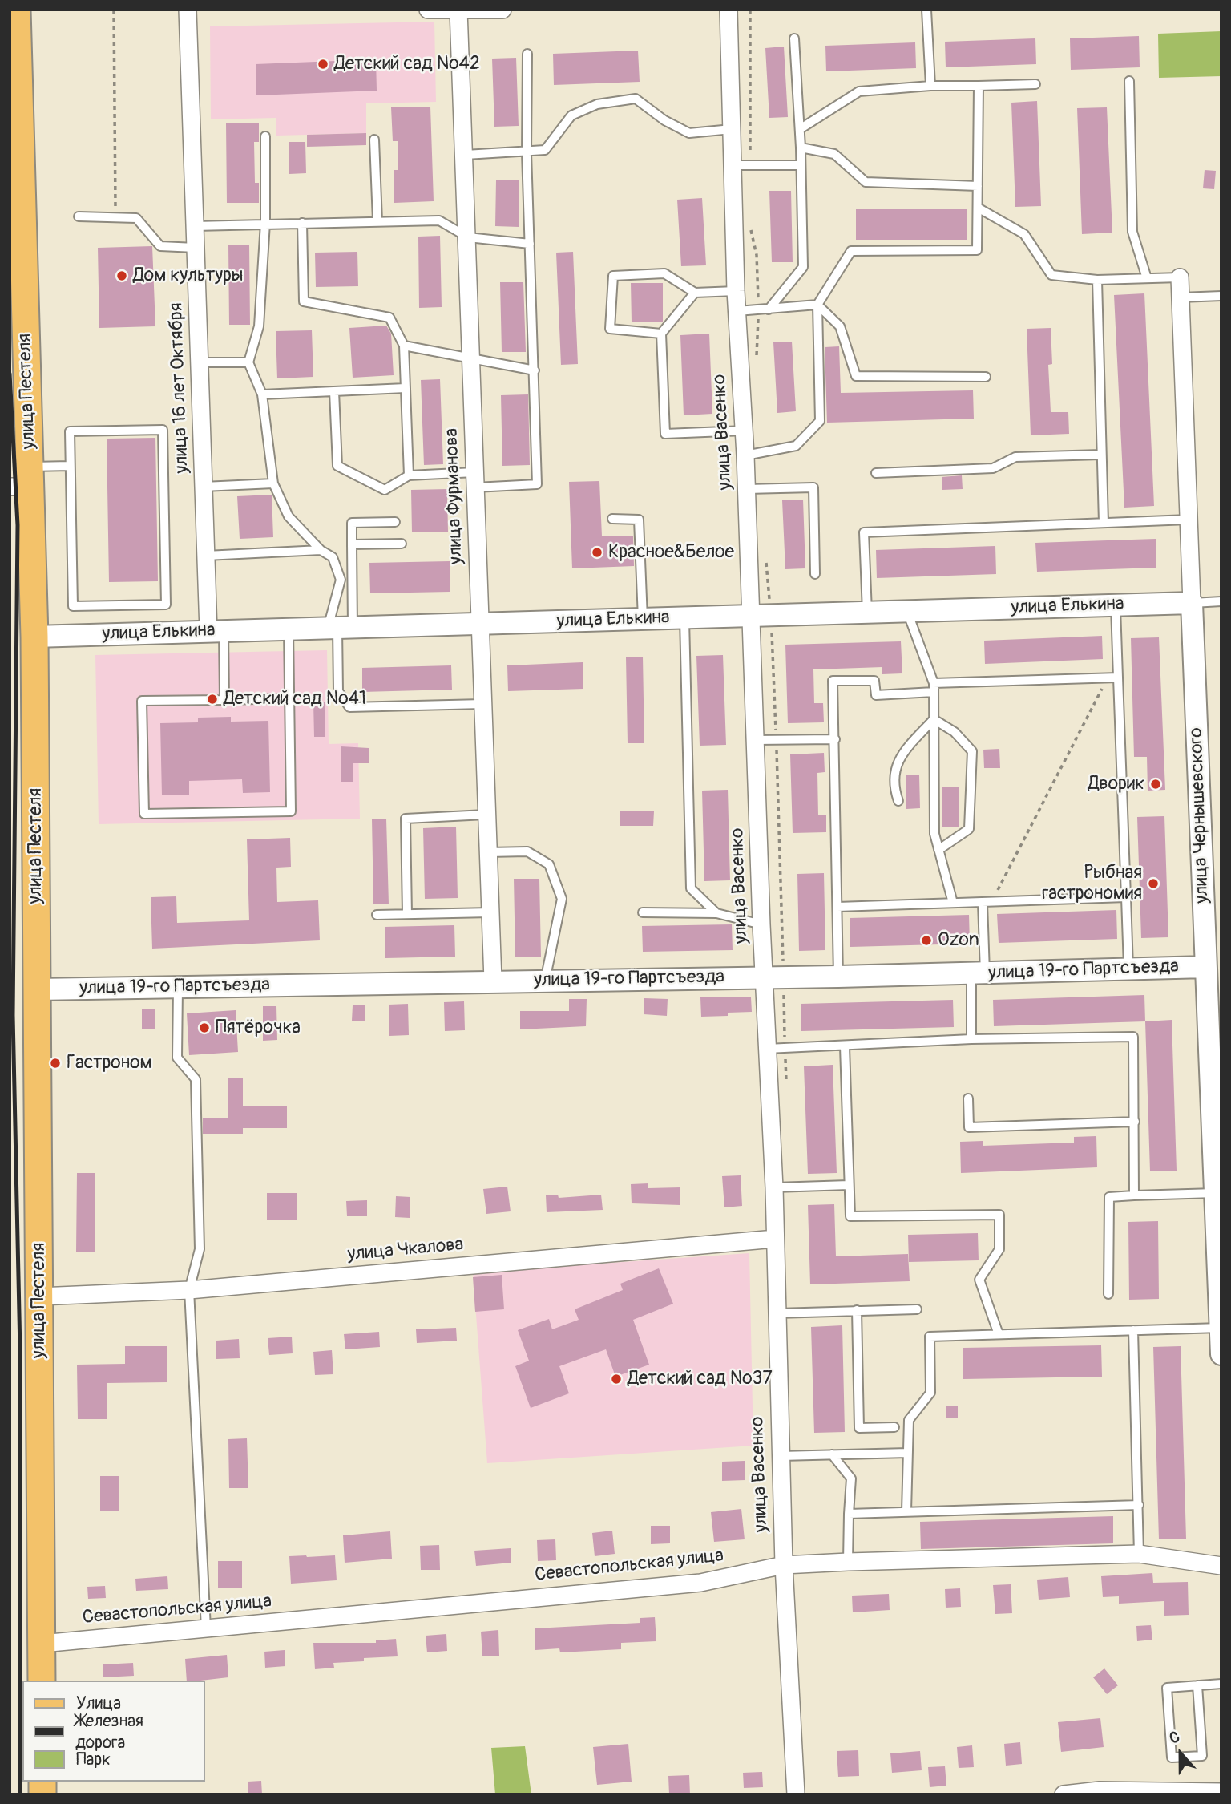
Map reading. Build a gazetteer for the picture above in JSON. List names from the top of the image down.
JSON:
{
  "streets": {
    "main road": ["улица Пестеля"],
    "street": [
      "улица 16 лет Октября",
      "улица Васенко",
      "улица Фурманова",
      "улица Елькина",
      "улица Чернышевского",
      "улица 19-го Партсъезда",
      "улица Чкалова",
      "Севастопольская улица"
    ]
  },
  "crossings": [
    ["улица 16 лет Октября", "улица Елькина"],
    ["улица Пестеля", "улица Елькина"],
    ["улица Пестеля", "улица 19-го Партсъезда"],
    ["улица Пестеля", "улица Чкалова"],
    ["улица Пестеля", "Севастопольская улица"],
    ["улица Васенко", "улица Елькина"],
    ["улица Васенко", "улица 19-го Партсъезда"],
    ["улица Васенко", "улица Чкалова"],
    ["улица Васенко", "Севастопольская улица"],
    ["улица Фурманова", "улица Елькина"],
    ["улица Фурманова", "улица 19-го Партсъезда"],
    ["улица Елькина", "улица Чернышевского"],
    ["улица Чернышевского", "улица 19-го Партсъезда"]
  ],
  "places": [
    "Детский сад №42",
    "Дом культуры",
    "Красное&Белое",
    "Детский сад №41",
    "Дворик",
    "Рыбная гастрономия",
    "Ozon",
    "Пятёрочка",
    "Гастроном",
    "Детский сад №37"
  ],
  "legend": ["Улица", "Железная дорога", "Парк"],
  "north": "top"
}
